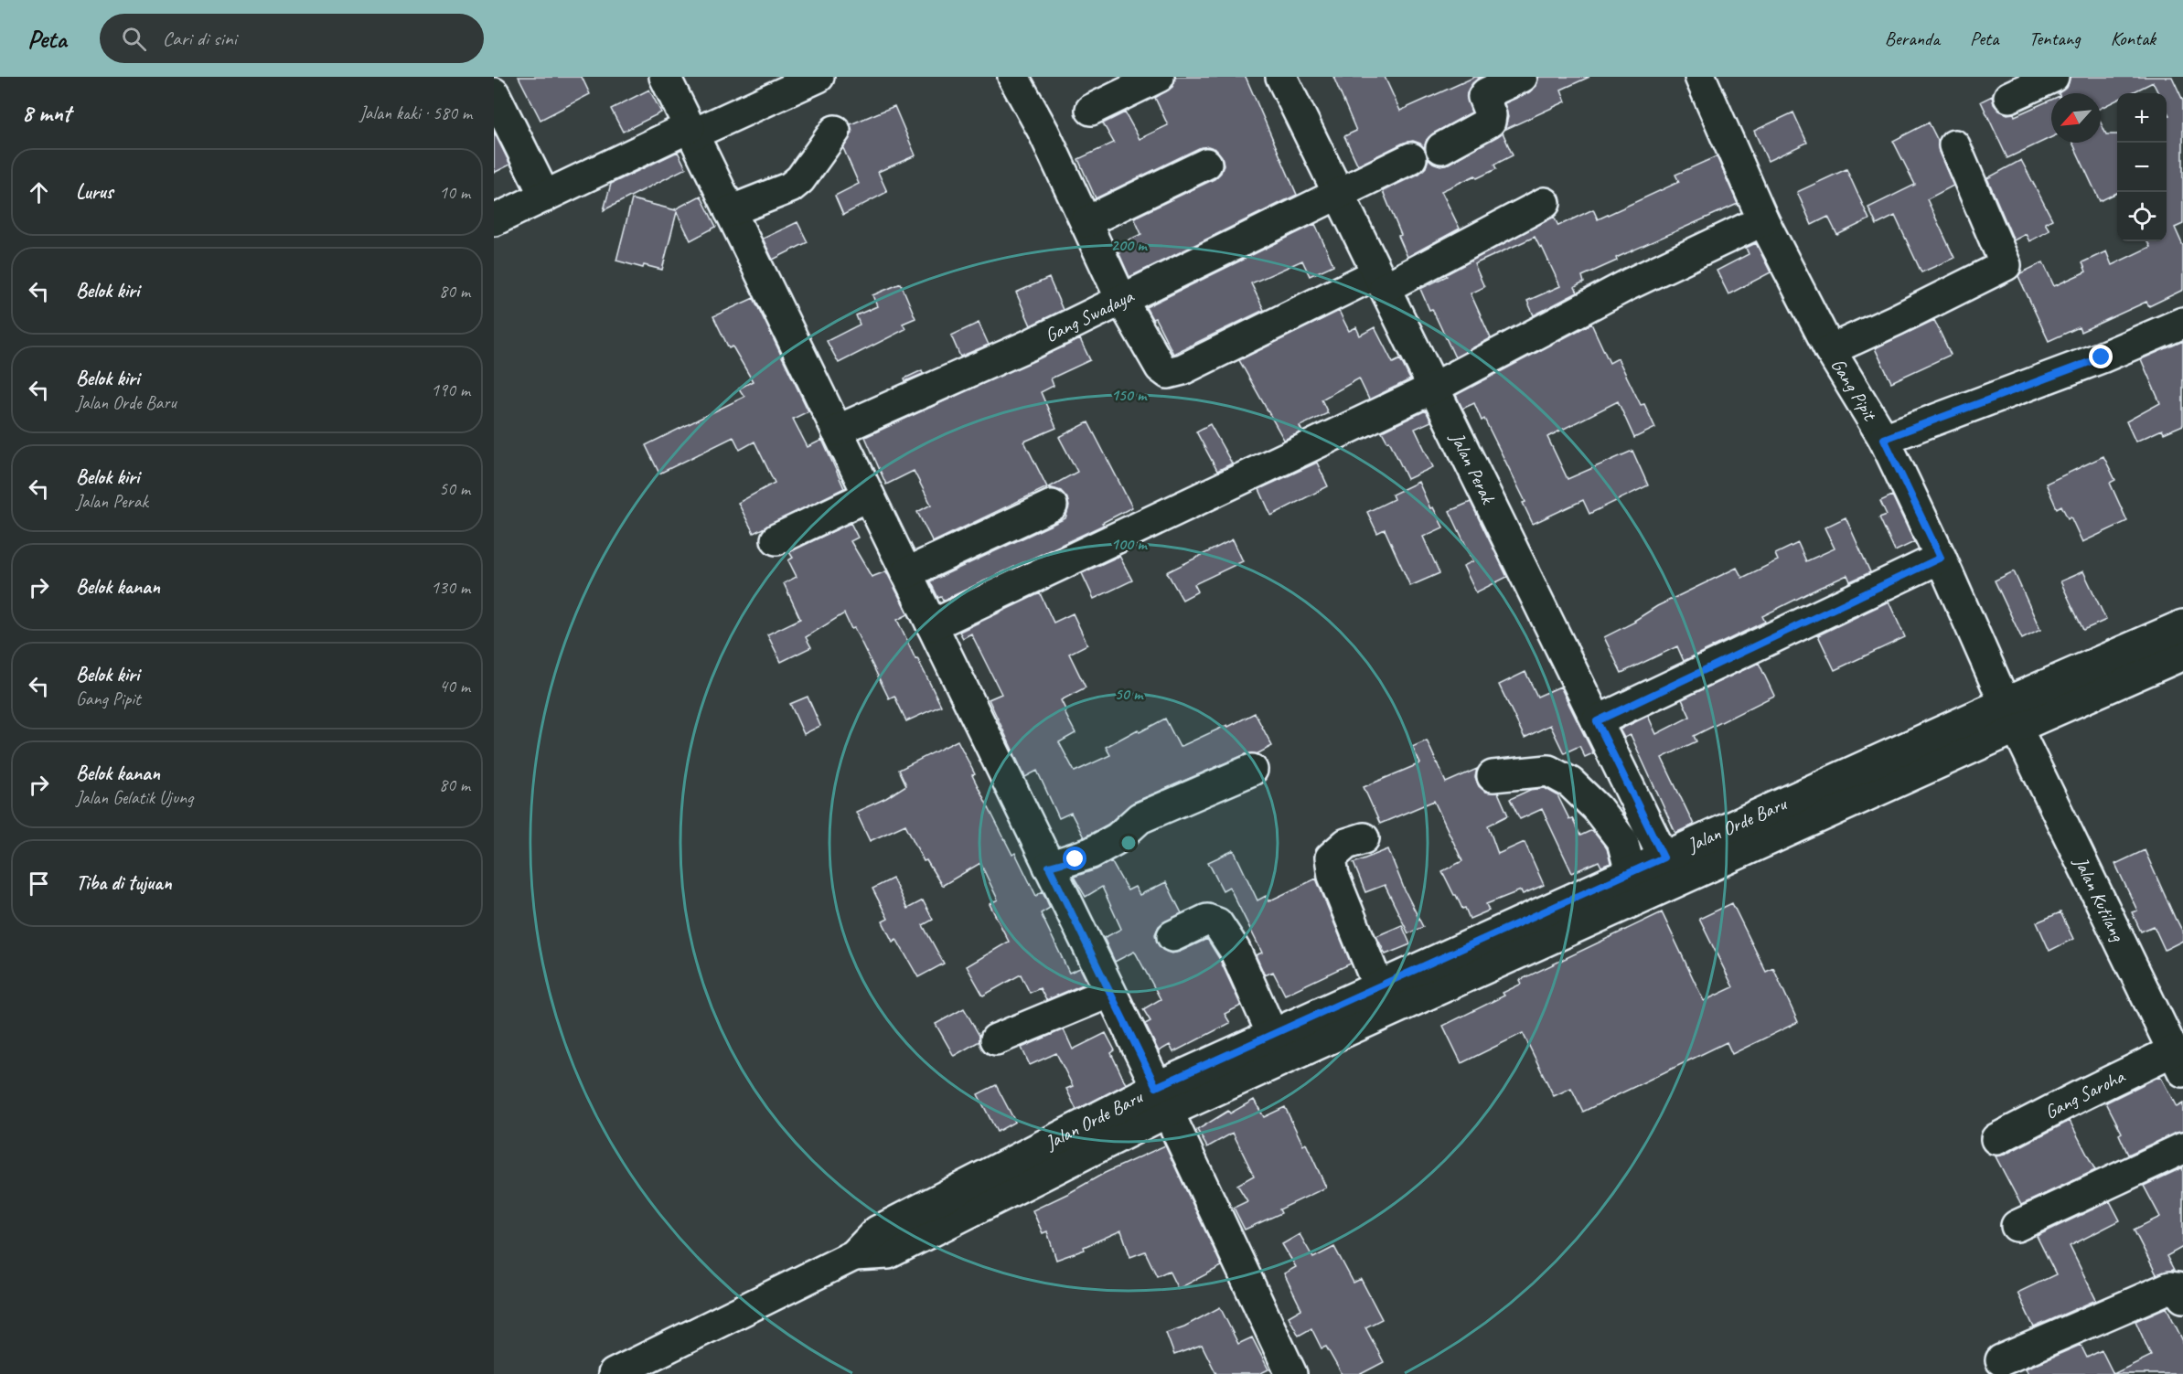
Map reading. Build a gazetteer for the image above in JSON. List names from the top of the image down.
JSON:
{
  "streets": {
    "street": [
      "Gang Swadaya",
      "Gang Pipit",
      "Jalan Perak",
      "Jalan Orde Baru",
      "Jalan Kutilang",
      "Gang Saroha"
    ]
  },
  "crossings": [
    ["Gang Swadaya", "Jalan Perak"],
    ["Gang Pipit", "Jalan Orde Baru"],
    ["Gang Pipit", "Jalan Kutilang"],
    ["Jalan Perak", "Jalan Orde Baru"],
    ["Jalan Orde Baru", "Jalan Kutilang"],
    ["Jalan Kutilang", "Gang Saroha"]
  ],
  "north": "bottom left",
  "page": {
    "header": "Peta",
    "search": "Cari di sini",
    "nav": [
      "Beranda",
      "Peta",
      "Tentang",
      "Kontak"
    ],
    "heading": ["8 mnt", "Jalan kaki · 580 m"],
    "map_buttons": ["+", "−"],
    "list": [
      ["Lurus", "10 m"],
      ["Belok kiri", "80 m"],
      ["Belok kiri", "Jalan Orde Baru", "190 m"],
      ["Belok kiri", "Jalan Perak", "50 m"],
      ["Belok kanan", "130 m"],
      ["Belok kiri", "Gang Pipit", "40 m"],
      ["Belok kanan", "Jalan Gelatik Ujung", "80 m"],
      "Tiba di tujuan"
    ]
  },
  "rings": [
    "200 m",
    "150 m",
    "100 m",
    "50 m"
  ]
}
